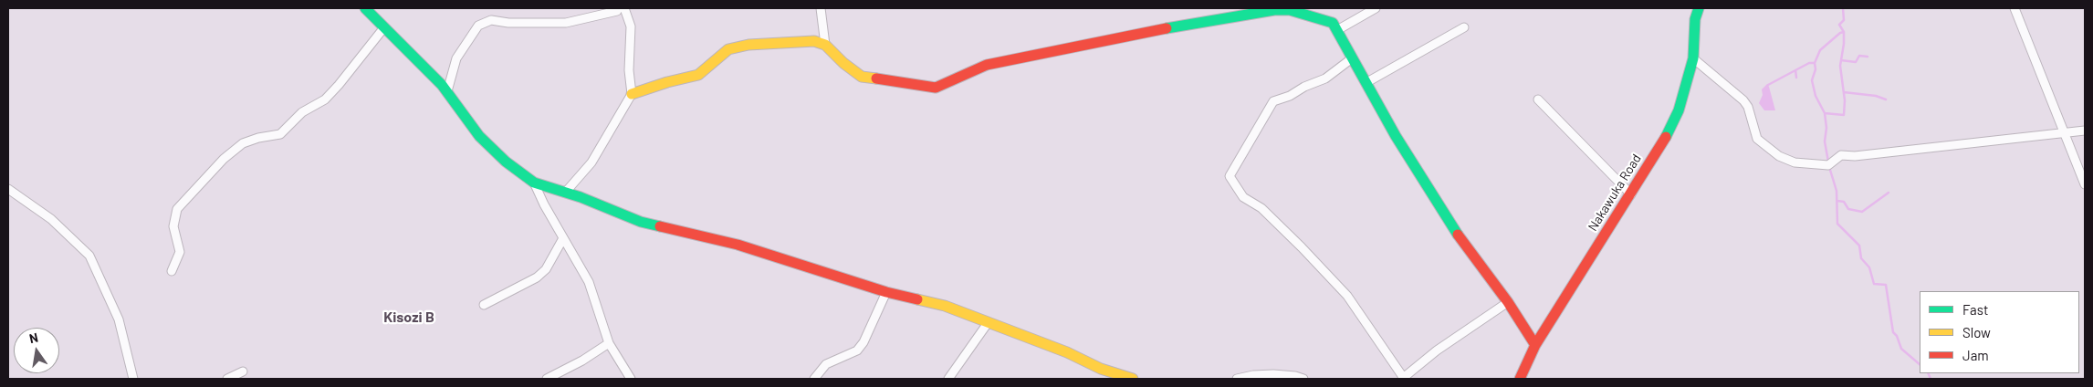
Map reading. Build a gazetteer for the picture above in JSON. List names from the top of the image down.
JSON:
{
  "streets": {
    "street": ["Nakawuka Road"]
  },
  "districts": ["Kisozi B"],
  "legend": ["Fast", "Slow", "Jam"],
  "north": "top"
}
